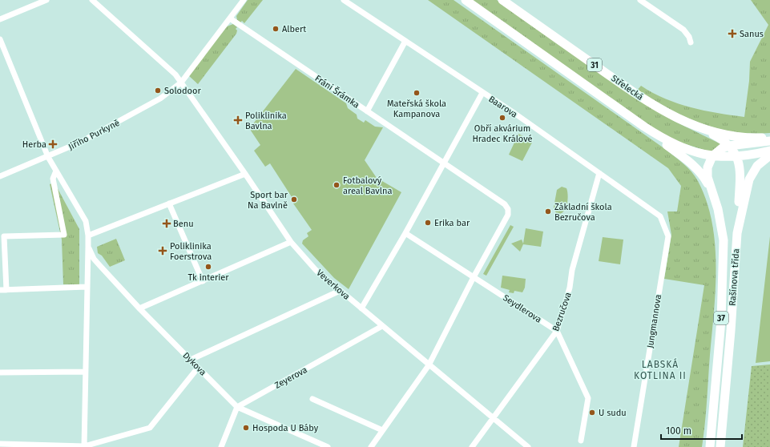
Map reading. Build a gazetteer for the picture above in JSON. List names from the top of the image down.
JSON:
{
  "streets": {
    "main road": [
      "31",
      "Střelecká",
      "Rašínova třída",
      "37"
    ],
    "street": [
      "Fráni Šrámka",
      "Baarova",
      "Jiřího Purkyně",
      "Veverkova",
      "Seydlerova",
      "Bezručova",
      "Jungmannova",
      "Dykova",
      "Zeyerova"
    ]
  },
  "crossings": [
    ["Fráni Šrámka", "Jiřího Purkyně"],
    ["Fráni Šrámka", "Seydlerova"],
    ["Baarova", "Bezručova"],
    ["Baarova", "Jungmannova"],
    ["Jiřího Purkyně", "Veverkova"],
    ["Veverkova", "Bezručova"],
    ["Veverkova", "Zeyerova"],
    ["Seydlerova", "Bezručova"],
    ["Dykova", "Zeyerova"]
  ],
  "districts": ["LABSKÁ KOTLINA II"],
  "places": {
    "other": [
      "Albert",
      "Solodoor",
      "Mateřská škola Kampanova",
      "Obří akvárium Hradec Králové",
      "Fotbalový areal Bavlna",
      "Sport bar Na Bavlně",
      "Základní škola Bezručova",
      "Erika bar",
      "Tk interier",
      "U sudu",
      "Hospoda U Báby"
    ],
    "health": [
      "Sanus",
      "Poliklinika Bavlna",
      "Herba",
      "Benu",
      "Poliklinika Foerstrova"
    ]
  },
  "scale_bar": "100 m"
}
